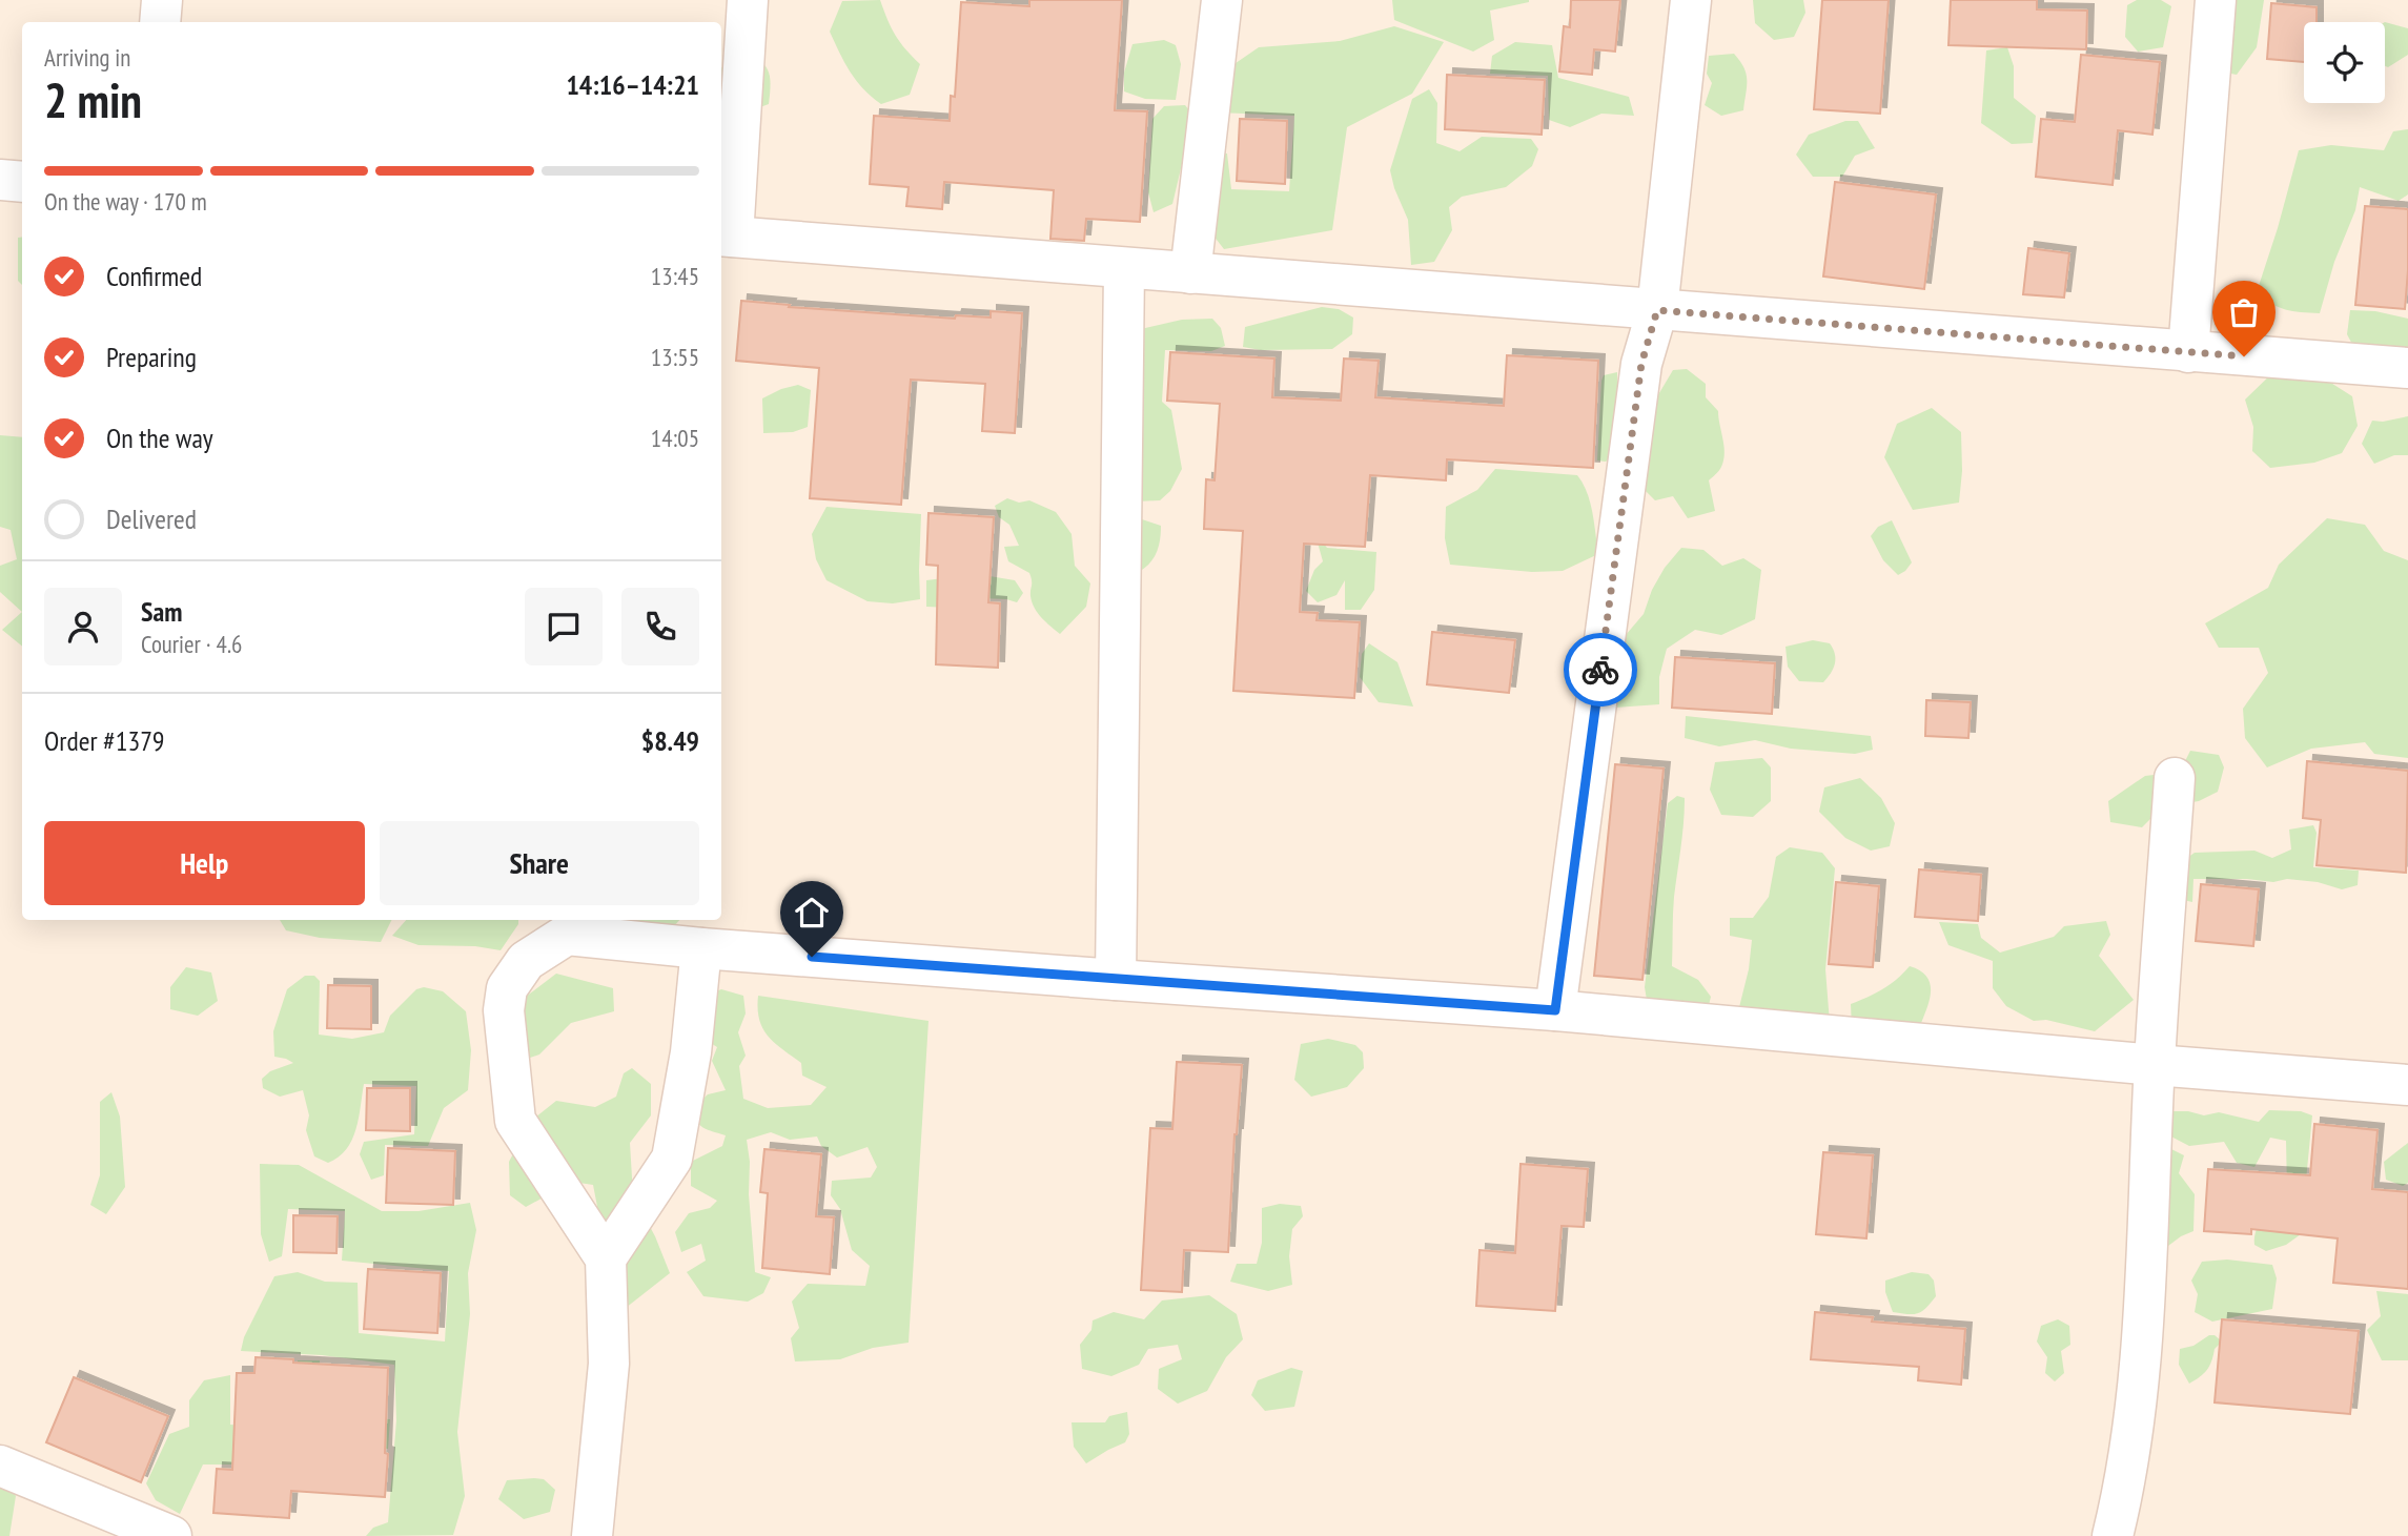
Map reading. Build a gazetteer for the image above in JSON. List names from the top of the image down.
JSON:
{
  "page": {
    "heading": ["2 min", "Arriving in", "14:16–14:21"],
    "panel": [
      "Sam",
      "Courier · 4.6",
      "Order #1379",
      "$8.49"
    ],
    "bar": "On the way · 170 m",
    "list": [
      ["Confirmed", "13:45"],
      ["Preparing", "13:55"],
      ["On the way", "14:05"],
      "Delivered"
    ],
    "buttons": ["Help", "Share"]
  }
}
